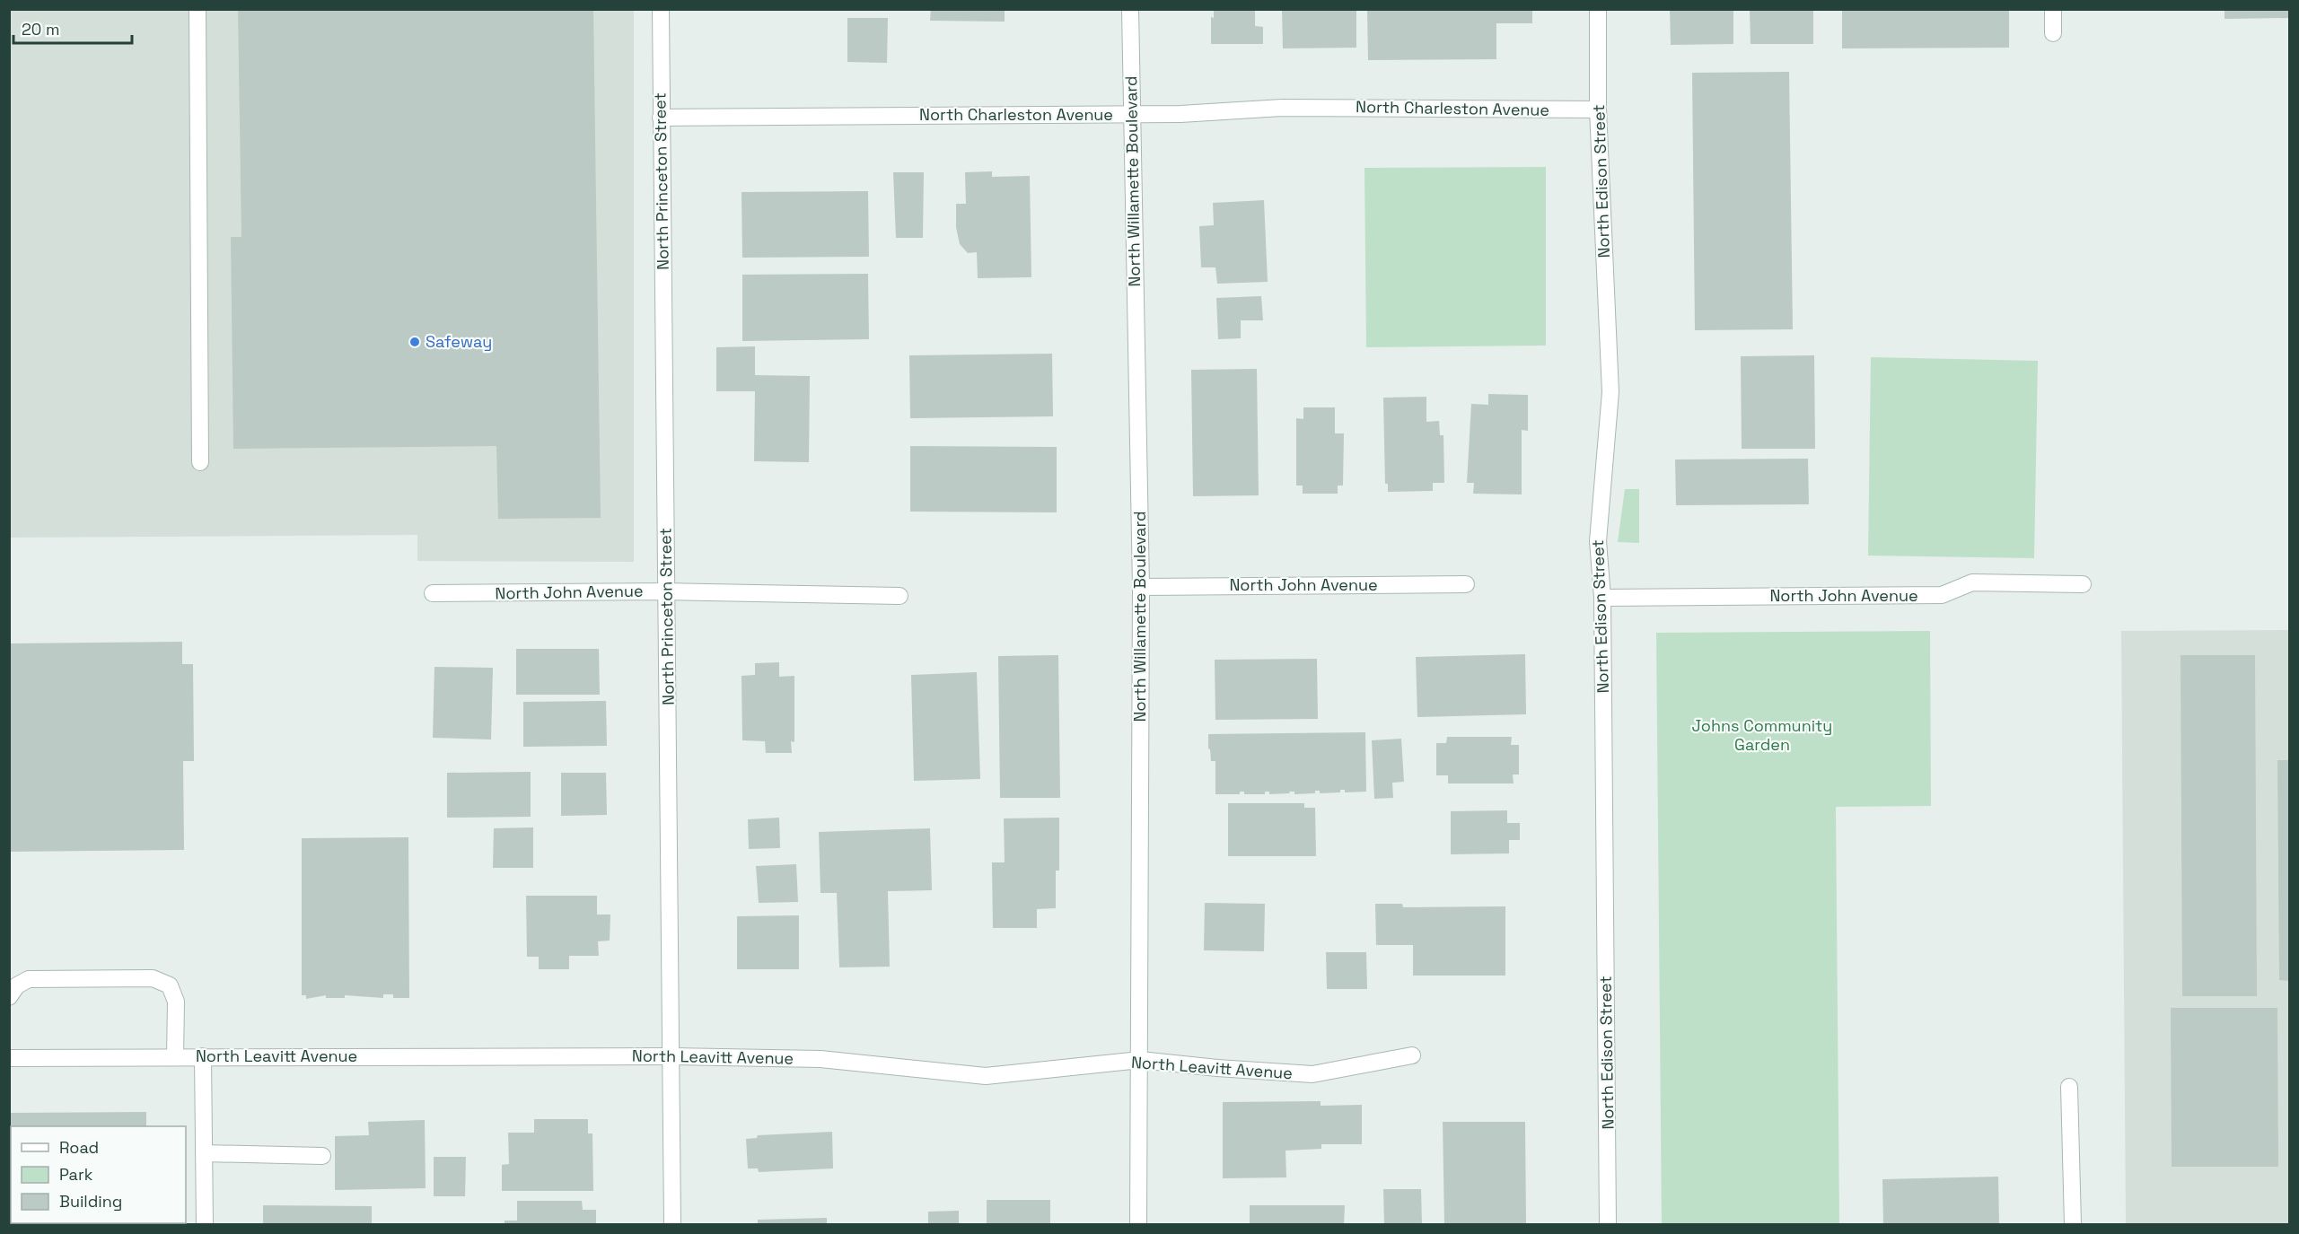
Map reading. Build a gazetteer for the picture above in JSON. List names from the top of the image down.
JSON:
{
  "streets": {
    "street": [
      "North Charleston Avenue",
      "North Princeton Street",
      "North Willamette Boulevard",
      "North Edison Street",
      "North John Avenue",
      "North Leavitt Avenue"
    ]
  },
  "crossings": [
    ["North Charleston Avenue", "North Princeton Street"],
    ["North Charleston Avenue", "North Willamette Boulevard"],
    ["North Charleston Avenue", "North Edison Street"],
    ["North Princeton Street", "North John Avenue"],
    ["North Princeton Street", "North Leavitt Avenue"],
    ["North Willamette Boulevard", "North John Avenue"],
    ["North Willamette Boulevard", "North Leavitt Avenue"],
    ["North Edison Street", "North John Avenue"]
  ],
  "parks": ["Johns Community Garden"],
  "places": ["Safeway"],
  "legend": ["Road", "Park", "Building"],
  "scale_bar": "20 m"
}
